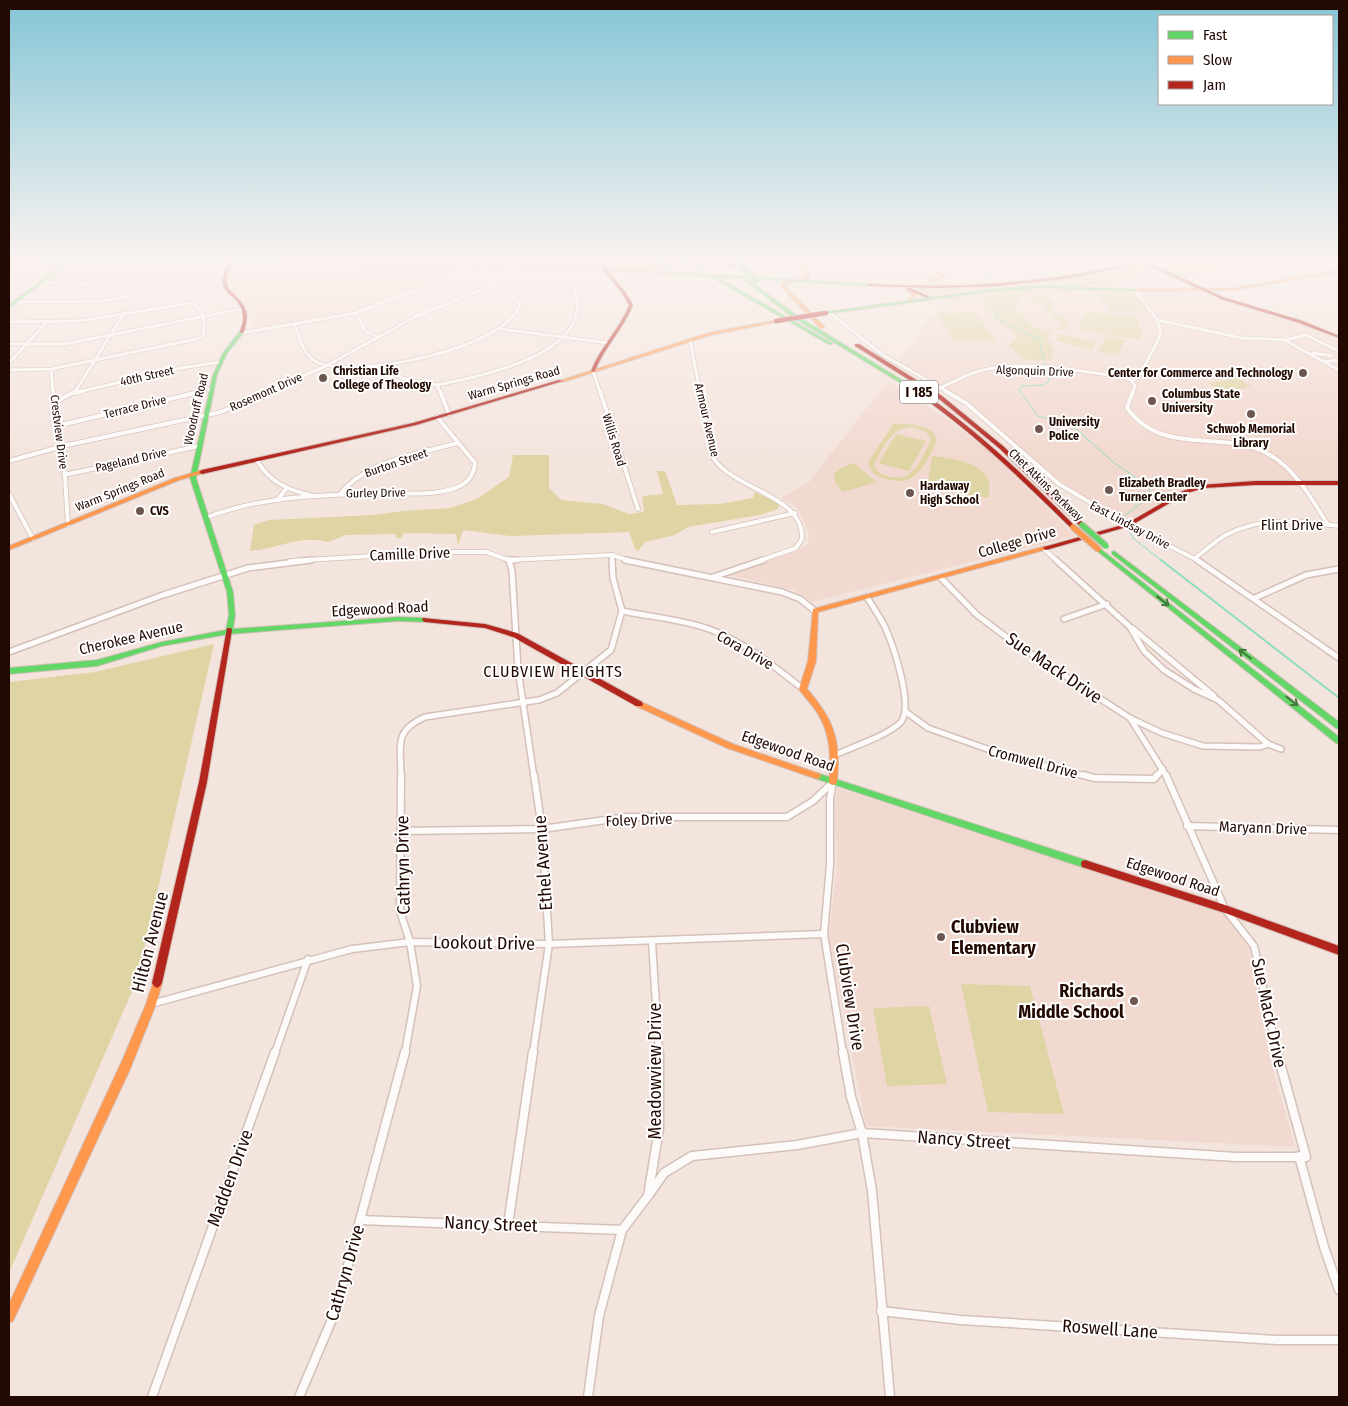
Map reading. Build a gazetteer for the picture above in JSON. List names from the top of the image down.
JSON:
{
  "streets": {
    "main road": [
      "Warm Springs Road",
      "I 185",
      "Woodruff Road",
      "Chet Atkins Parkway",
      "College Drive",
      "Edgewood Road",
      "Cherokee Avenue",
      "Hilton Avenue",
      "Clubview Drive"
    ],
    "street": [
      "Algonquin Drive",
      "40th Street",
      "Rosemont Drive",
      "Terrace Drive",
      "Armour Avenue",
      "Crestview Drive",
      "Willis Road",
      "Pageland Drive",
      "Burton Street",
      "Gurley Drive",
      "East Lindsay Drive",
      "Flint Drive",
      "Camille Drive",
      "Cora Drive",
      "Sue Mack Drive",
      "Cromwell Drive",
      "Foley Drive",
      "Maryann Drive",
      "Ethel Avenue",
      "Cathryn Drive",
      "Lookout Drive",
      "Meadowview Drive",
      "Nancy Street",
      "Madden Drive",
      "Roswell Lane"
    ]
  },
  "crossings": [
    ["Algonquin Drive", "East Lindsay Drive"],
    ["40th Street", "Woodruff Road"],
    ["40th Street", "Crestview Drive"],
    ["Warm Springs Road", "Woodruff Road"],
    ["Warm Springs Road", "Armour Avenue"],
    ["Warm Springs Road", "Crestview Drive"],
    ["Warm Springs Road", "Willis Road"],
    ["Warm Springs Road", "Gurley Drive"],
    ["Rosemont Drive", "Woodruff Road"],
    ["Rosemont Drive", "Crestview Drive"],
    ["Terrace Drive", "Woodruff Road"],
    ["Terrace Drive", "Crestview Drive"],
    ["Woodruff Road", "Pageland Drive"],
    ["Woodruff Road", "Gurley Drive"],
    ["Woodruff Road", "Hilton Avenue"],
    ["Crestview Drive", "Pageland Drive"],
    ["Burton Street", "Gurley Drive"],
    ["East Lindsay Drive", "Flint Drive"],
    ["East Lindsay Drive", "College Drive"],
    ["College Drive", "Camille Drive"],
    ["College Drive", "Sue Mack Drive"],
    ["Camille Drive", "Ethel Avenue"],
    ["Camille Drive", "Hilton Avenue"],
    ["Edgewood Road", "Cherokee Avenue"],
    ["Edgewood Road", "Sue Mack Drive"],
    ["Edgewood Road", "Foley Drive"],
    ["Edgewood Road", "Ethel Avenue"],
    ["Edgewood Road", "Cathryn Drive"],
    ["Edgewood Road", "Hilton Avenue"],
    ["Edgewood Road", "Clubview Drive"],
    ["Cherokee Avenue", "Hilton Avenue"],
    ["Cora Drive", "Cathryn Drive"],
    ["Cora Drive", "Clubview Drive"],
    ["Sue Mack Drive", "Cromwell Drive"],
    ["Sue Mack Drive", "Maryann Drive"],
    ["Sue Mack Drive", "Nancy Street"],
    ["Foley Drive", "Ethel Avenue"],
    ["Foley Drive", "Cathryn Drive"],
    ["Foley Drive", "Clubview Drive"],
    ["Ethel Avenue", "Cathryn Drive"],
    ["Ethel Avenue", "Lookout Drive"],
    ["Ethel Avenue", "Nancy Street"],
    ["Cathryn Drive", "Lookout Drive"],
    ["Cathryn Drive", "Nancy Street"],
    ["Hilton Avenue", "Lookout Drive"],
    ["Lookout Drive", "Clubview Drive"],
    ["Lookout Drive", "Meadowview Drive"],
    ["Lookout Drive", "Madden Drive"],
    ["Clubview Drive", "Nancy Street"],
    ["Clubview Drive", "Roswell Lane"],
    ["Meadowview Drive", "Nancy Street"]
  ],
  "districts": ["CLUBVIEW HEIGHTS"],
  "places": [
    "Center for Commerce and Technology",
    "Christian Life College of Theology",
    "Columbus State University",
    "Schwob Memorial Library",
    "University Police",
    "Elizabeth Bradley Turner Center",
    "Hardaway High School",
    "CVS",
    "Clubview Elementary",
    "Richards Middle School"
  ],
  "legend": ["Fast", "Slow", "Jam"]
}
